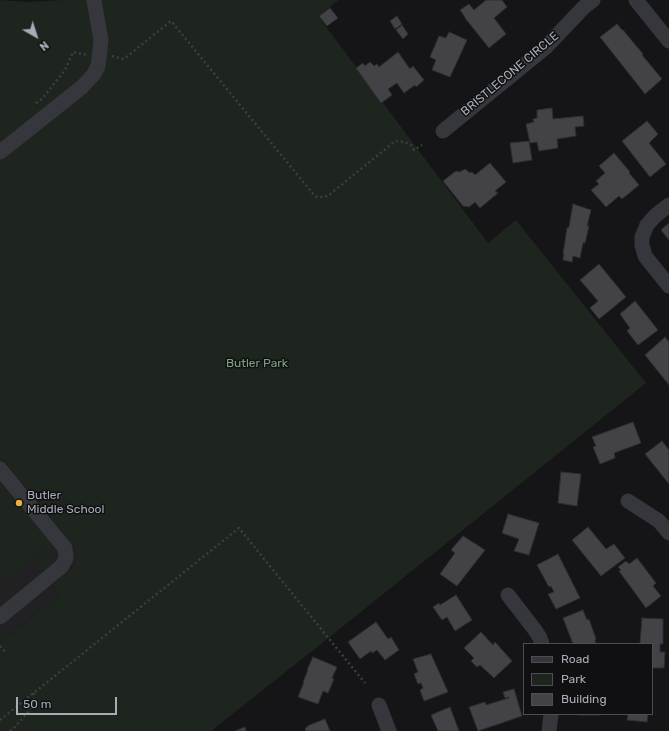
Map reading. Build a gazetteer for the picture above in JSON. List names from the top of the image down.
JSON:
{
  "streets": {
    "street": ["BRISTLECONE CIRCLE"]
  },
  "parks": ["Butler Park"],
  "places": ["Butler Middle School"],
  "legend": ["Road", "Park", "Building"],
  "scale_bar": "50 m",
  "north": "bottom right"
}
